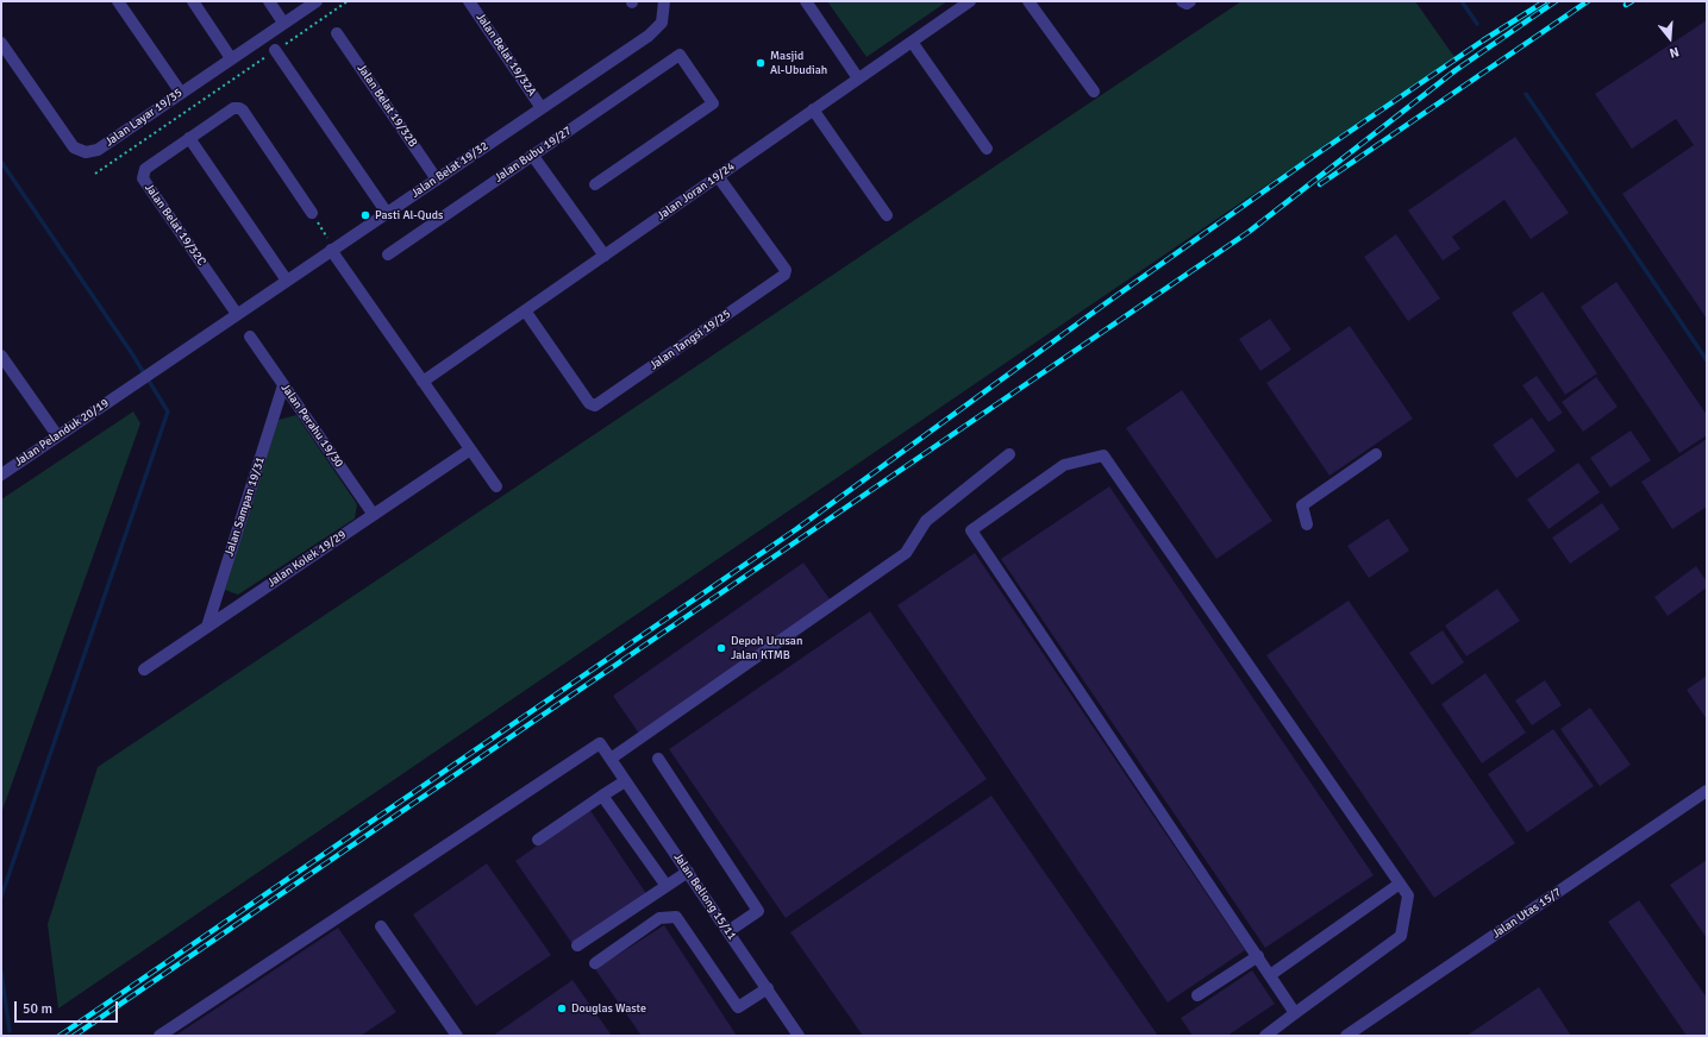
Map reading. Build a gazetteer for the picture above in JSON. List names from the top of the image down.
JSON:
{
  "streets": {
    "street": [
      "Jalan Belat 19/32A",
      "Jalan Belat 19/32B",
      "Jalan Layar 19/35",
      "Jalan Bubu 19/27",
      "Jalan Belat 19/32",
      "Jalan Joran 19/24",
      "Jalan Belat 19/32C",
      "Jalan Tangsi 19/25",
      "Jalan Perahu 19/30",
      "Jalan Pelanduk 20/19",
      "Jalan Sampan 19/31",
      "Jalan Kolek 19/29",
      "Jalan Beliong 15/11",
      "Jalan Utas 15/7"
    ]
  },
  "crossings": [
    ["Jalan Belat 19/32A", "Jalan Belat 19/32"],
    ["Jalan Belat 19/32B", "Jalan Belat 19/32"],
    ["Jalan Belat 19/32", "Jalan Belat 19/32C"],
    ["Jalan Belat 19/32", "Jalan Pelanduk 20/19"],
    ["Jalan Joran 19/24", "Jalan Tangsi 19/25"],
    ["Jalan Perahu 19/30", "Jalan Sampan 19/31"],
    ["Jalan Perahu 19/30", "Jalan Kolek 19/29"],
    ["Jalan Sampan 19/31", "Jalan Kolek 19/29"]
  ],
  "places": [
    "Masjid Al-Ubudiah",
    "Pasti Al-Quds",
    "Depoh Urusan Jalan KTMB",
    "Douglas Waste"
  ],
  "scale_bar": "50 m",
  "north": "bottom"
}
